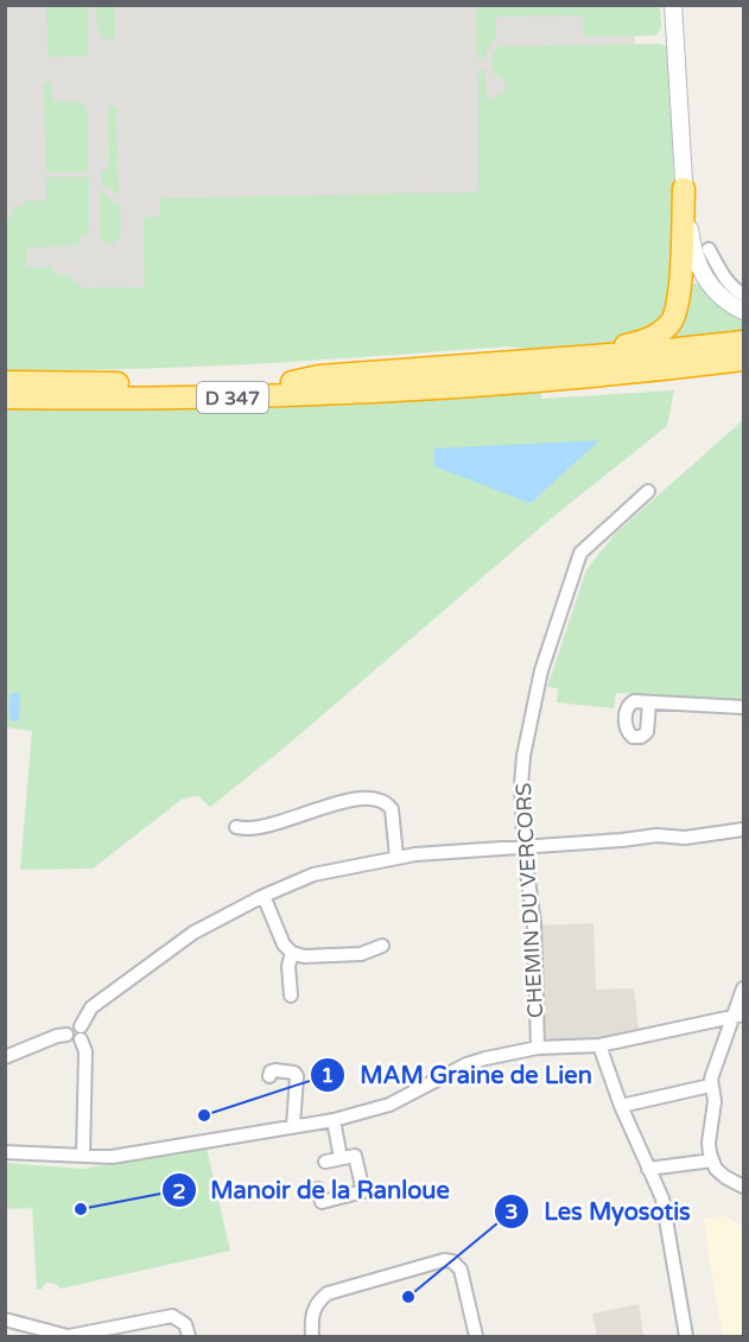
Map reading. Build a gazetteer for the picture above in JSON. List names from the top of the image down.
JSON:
{
  "streets": {
    "highway": ["D 347"],
    "street": ["CHEMIN DU VERCORS"]
  },
  "places": ["MAM Graine de Lien", "Manoir de la Ranloue", "Les Myosotis"]
}
